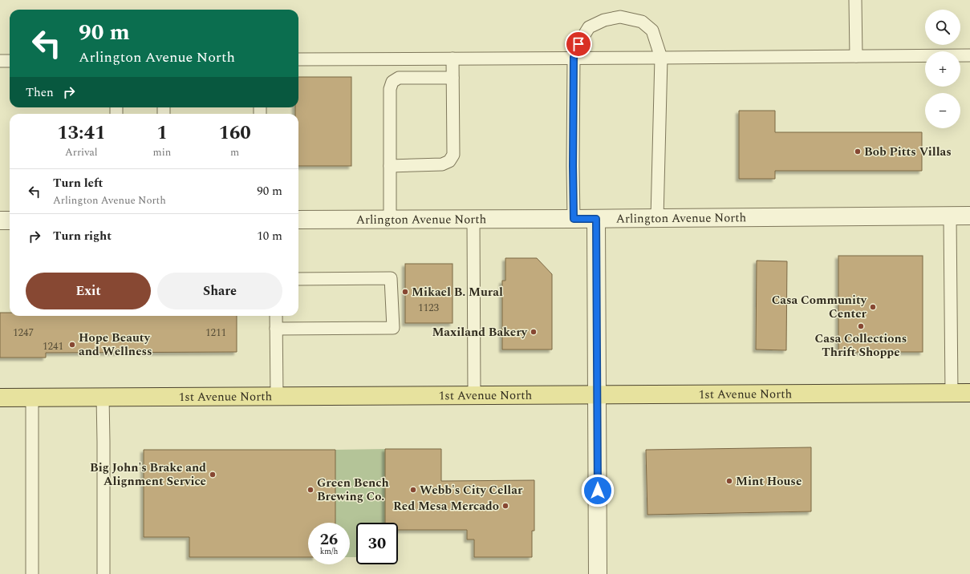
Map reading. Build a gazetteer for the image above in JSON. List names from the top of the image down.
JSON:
{
  "streets": {
    "main road": ["1st Avenue North"],
    "street": ["Arlington Avenue North"]
  },
  "places": [
    "Bob Pitts Villas",
    "Mikael B. Mural",
    "Casa Community Center",
    "Casa Collections Thrift Shoppe",
    "Maxiland Bakery",
    "Hope Beauty and Wellness",
    "Big John's Brake and Alignment Service",
    "Mint House",
    "Green Bench Brewing Co.",
    "Webb's City Cellar",
    "Red Mesa Mercado"
  ],
  "house_numbers": [
    "1123",
    "1247",
    "1211",
    "1241"
  ],
  "page": {
    "map_buttons": ["+", "−"],
    "turn": ["90 m", "Arlington Avenue North"],
    "then": "Then",
    "eta": [
      "13:41",
      "Arrival",
      "1",
      "min",
      "160",
      "m"
    ],
    "list": [
      {
        "name": "Turn left",
        "note": "Arlington Avenue North",
        "value": "90 m"
      },
      {
        "name": "Turn right",
        "value": "10 m"
      }
    ],
    "buttons": ["Exit", "Share"],
    "speed": "26 km/h",
    "limit": "30"
  }
}
